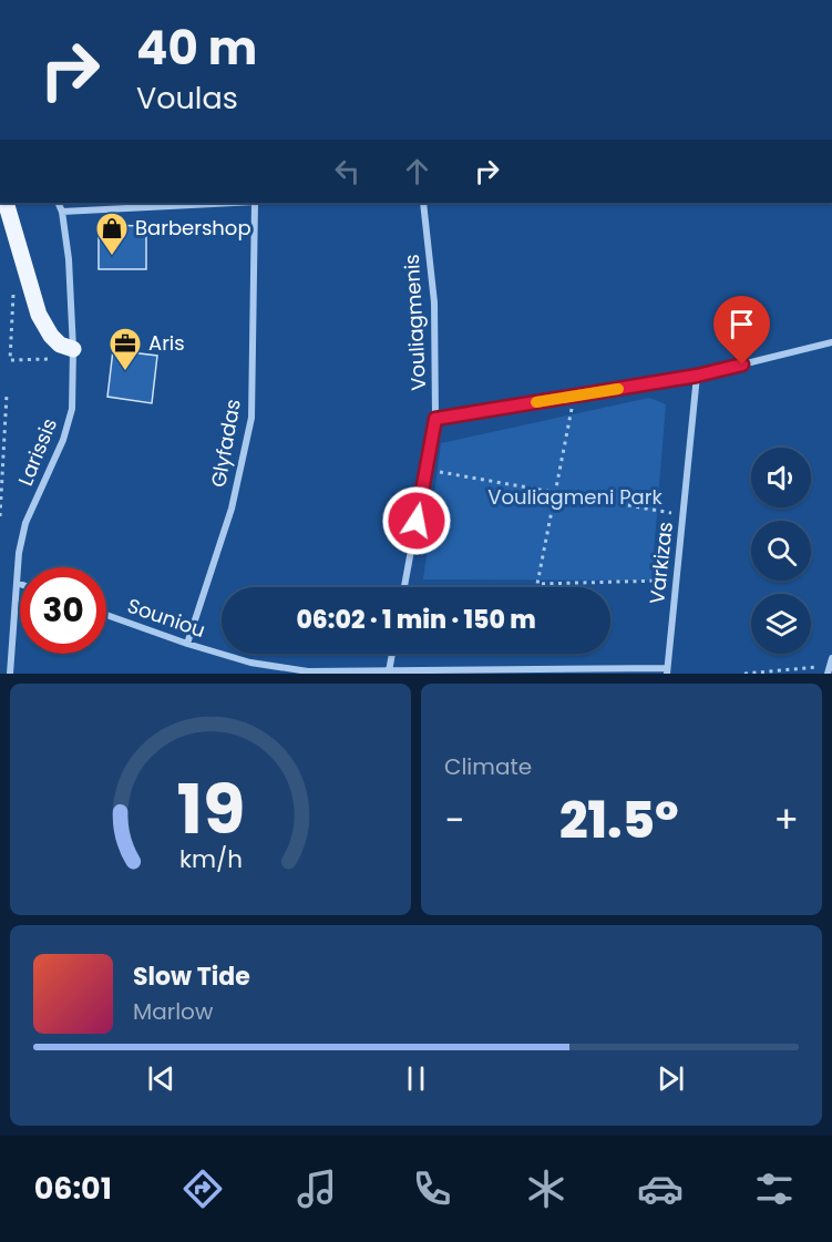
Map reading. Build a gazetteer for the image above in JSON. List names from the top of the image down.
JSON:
{
  "streets": {
    "street": [
      "Vouliagmenis",
      "Glyfadas",
      "Larissis",
      "Varkizas",
      "Souniou"
    ]
  },
  "crossings": [
    ["Glyfadas", "Souniou"],
    ["Varkizas", "Souniou"]
  ],
  "parks": ["Vouliagmeni Park"],
  "places": {
    "shop": ["Barbershop"],
    "office": ["Aris"]
  },
  "page": {
    "turn": ["40 m", "Voulas"],
    "limit": "30",
    "trip": "06:02 · 1 min · 150 m",
    "tile": "Climate",
    "heat": ["−", "21.5°", "+"],
    "song": ["Slow Tide", "Marlow"],
    "tabs": "06:01",
    "gauge": ["19", "km/h"]
  }
}
